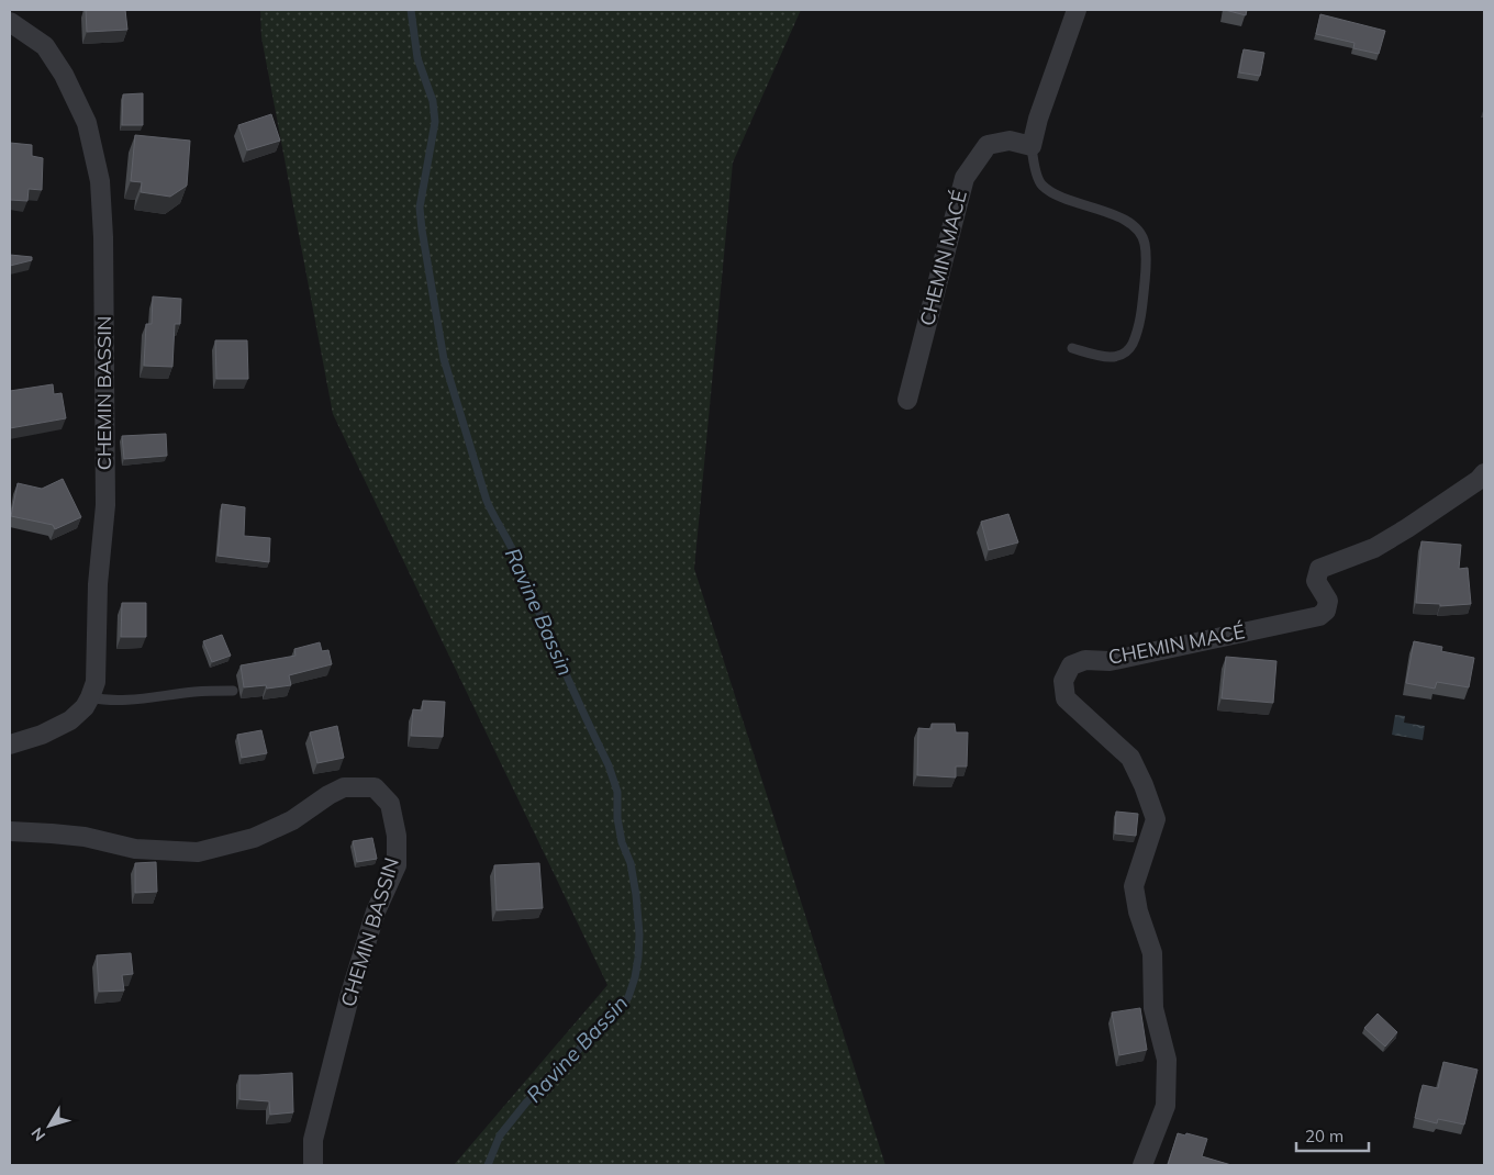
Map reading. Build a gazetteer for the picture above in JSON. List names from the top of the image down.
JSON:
{
  "streets": {
    "street": ["CHEMIN MACÉ", "CHEMIN BASSIN"]
  },
  "water": ["Ravine Bassin"],
  "scale_bar": "20 m",
  "north": "bottom left"
}
